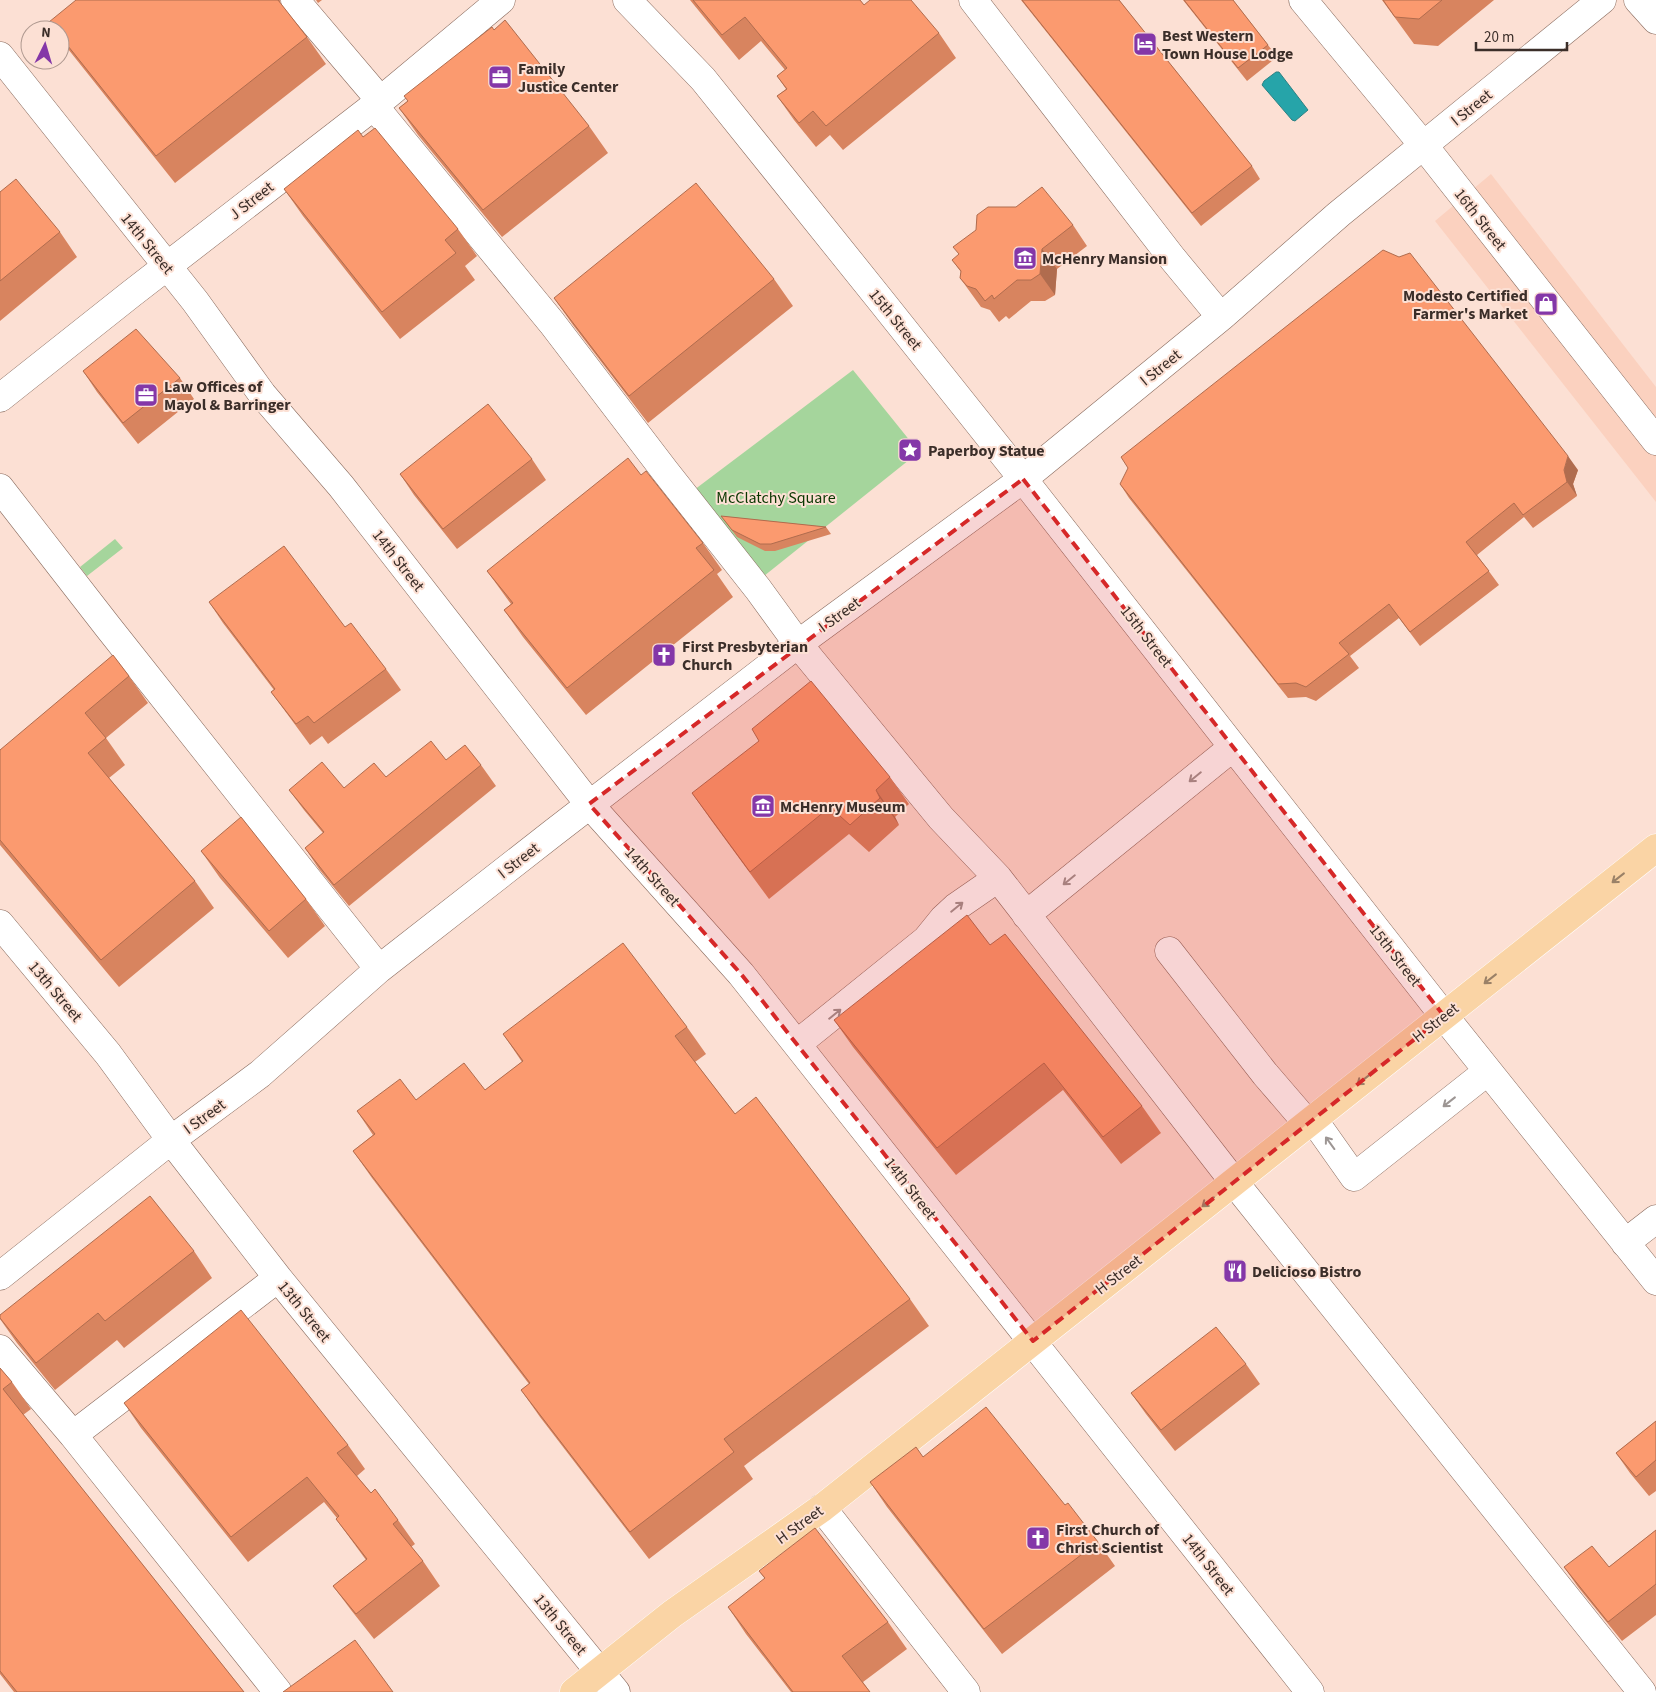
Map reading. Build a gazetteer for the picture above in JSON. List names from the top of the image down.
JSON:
{
  "streets": {
    "main road": ["H Street"],
    "street": [
      "I Street",
      "J Street",
      "16th Street",
      "14th Street",
      "15th Street",
      "13th Street"
    ]
  },
  "crossings": [
    ["I Street", "16th Street"],
    ["I Street", "14th Street"],
    ["I Street", "15th Street"],
    ["I Street", "13th Street"],
    ["J Street", "14th Street"],
    ["14th Street", "H Street"],
    ["15th Street", "H Street"],
    ["13th Street", "H Street"]
  ],
  "one_way": ["H Street"],
  "parks": ["McClatchy Square"],
  "places": {
    "hotel": ["Best Western Town House Lodge"],
    "office": ["Family Justice Center", "Law Offices of Mayol & Barringer"],
    "museum": ["McHenry Mansion", "McHenry Museum"],
    "shop": ["Modesto Certified Farmer's Market"],
    "place": ["Paperboy Statue"],
    "church": ["First Presbyterian Church", "First Church of Christ Scientist"],
    "restaurant": ["Delicioso Bistro"]
  },
  "scale_bar": "20 m",
  "north": "top"
}
